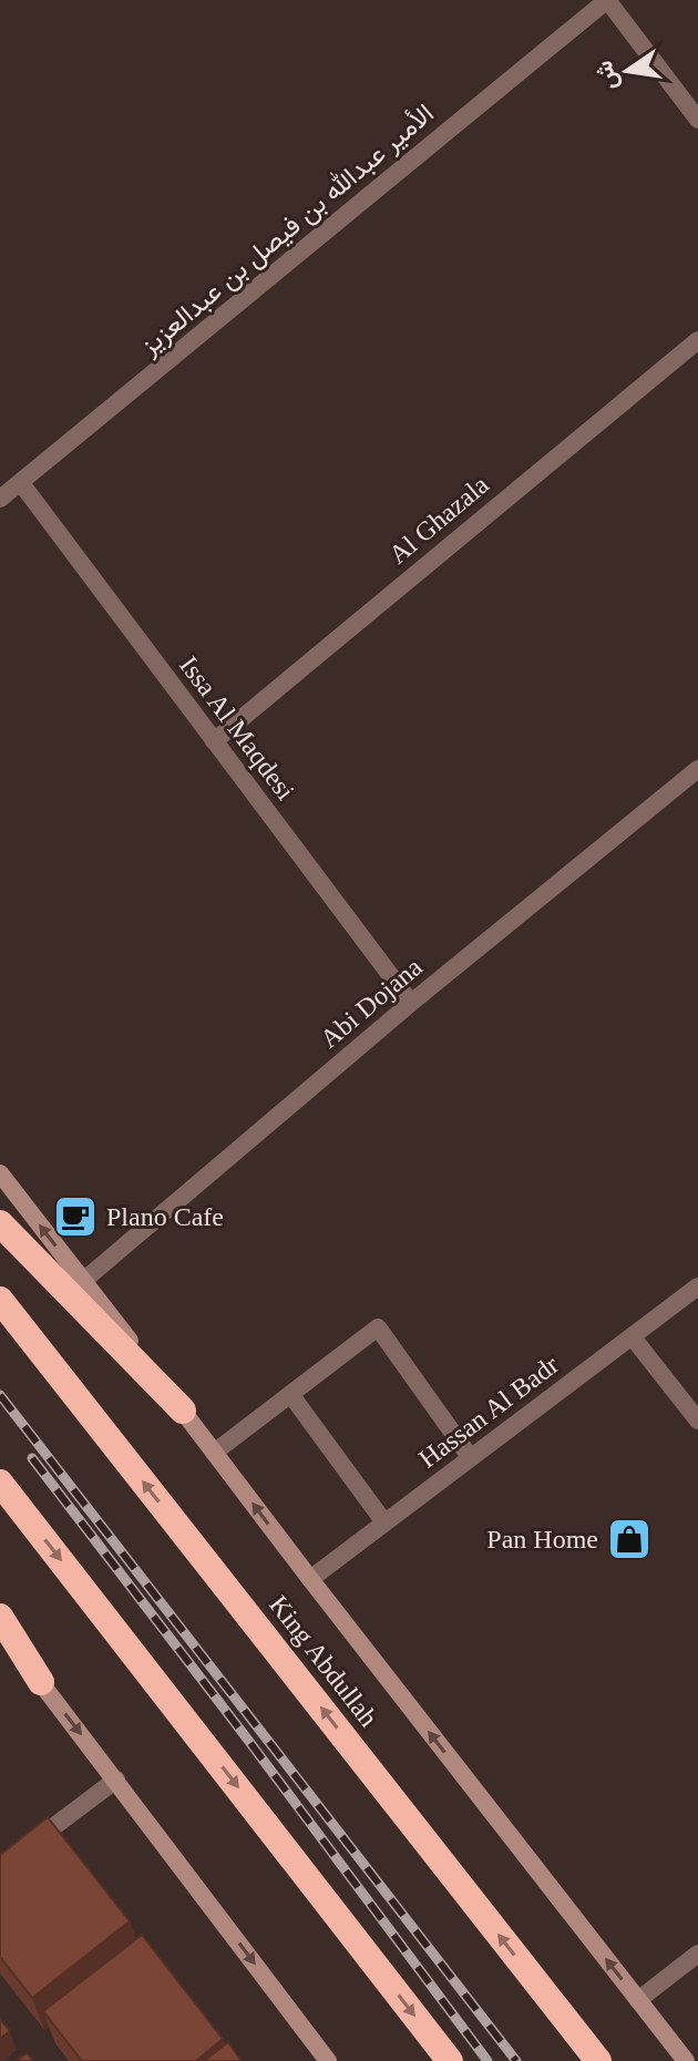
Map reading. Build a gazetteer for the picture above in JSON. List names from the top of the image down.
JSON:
{
  "streets": {
    "highway": ["King Abdullah"],
    "street": [
      "الأمير عبدالله بن فيصل بن عبدالعزيز",
      "Al Ghazala",
      "Issa Al Maqdesi",
      "Abi Dojana",
      "Hassan Al Badr"
    ]
  },
  "crossings": [
    ["الأمير عبدالله بن فيصل بن عبدالعزيز", "Issa Al Maqdesi"],
    ["Al Ghazala", "Issa Al Maqdesi"],
    ["Issa Al Maqdesi", "Abi Dojana"]
  ],
  "places": {
    "cafe": ["Plano Cafe"],
    "shop": ["Pan Home"]
  },
  "north": "left"
}
